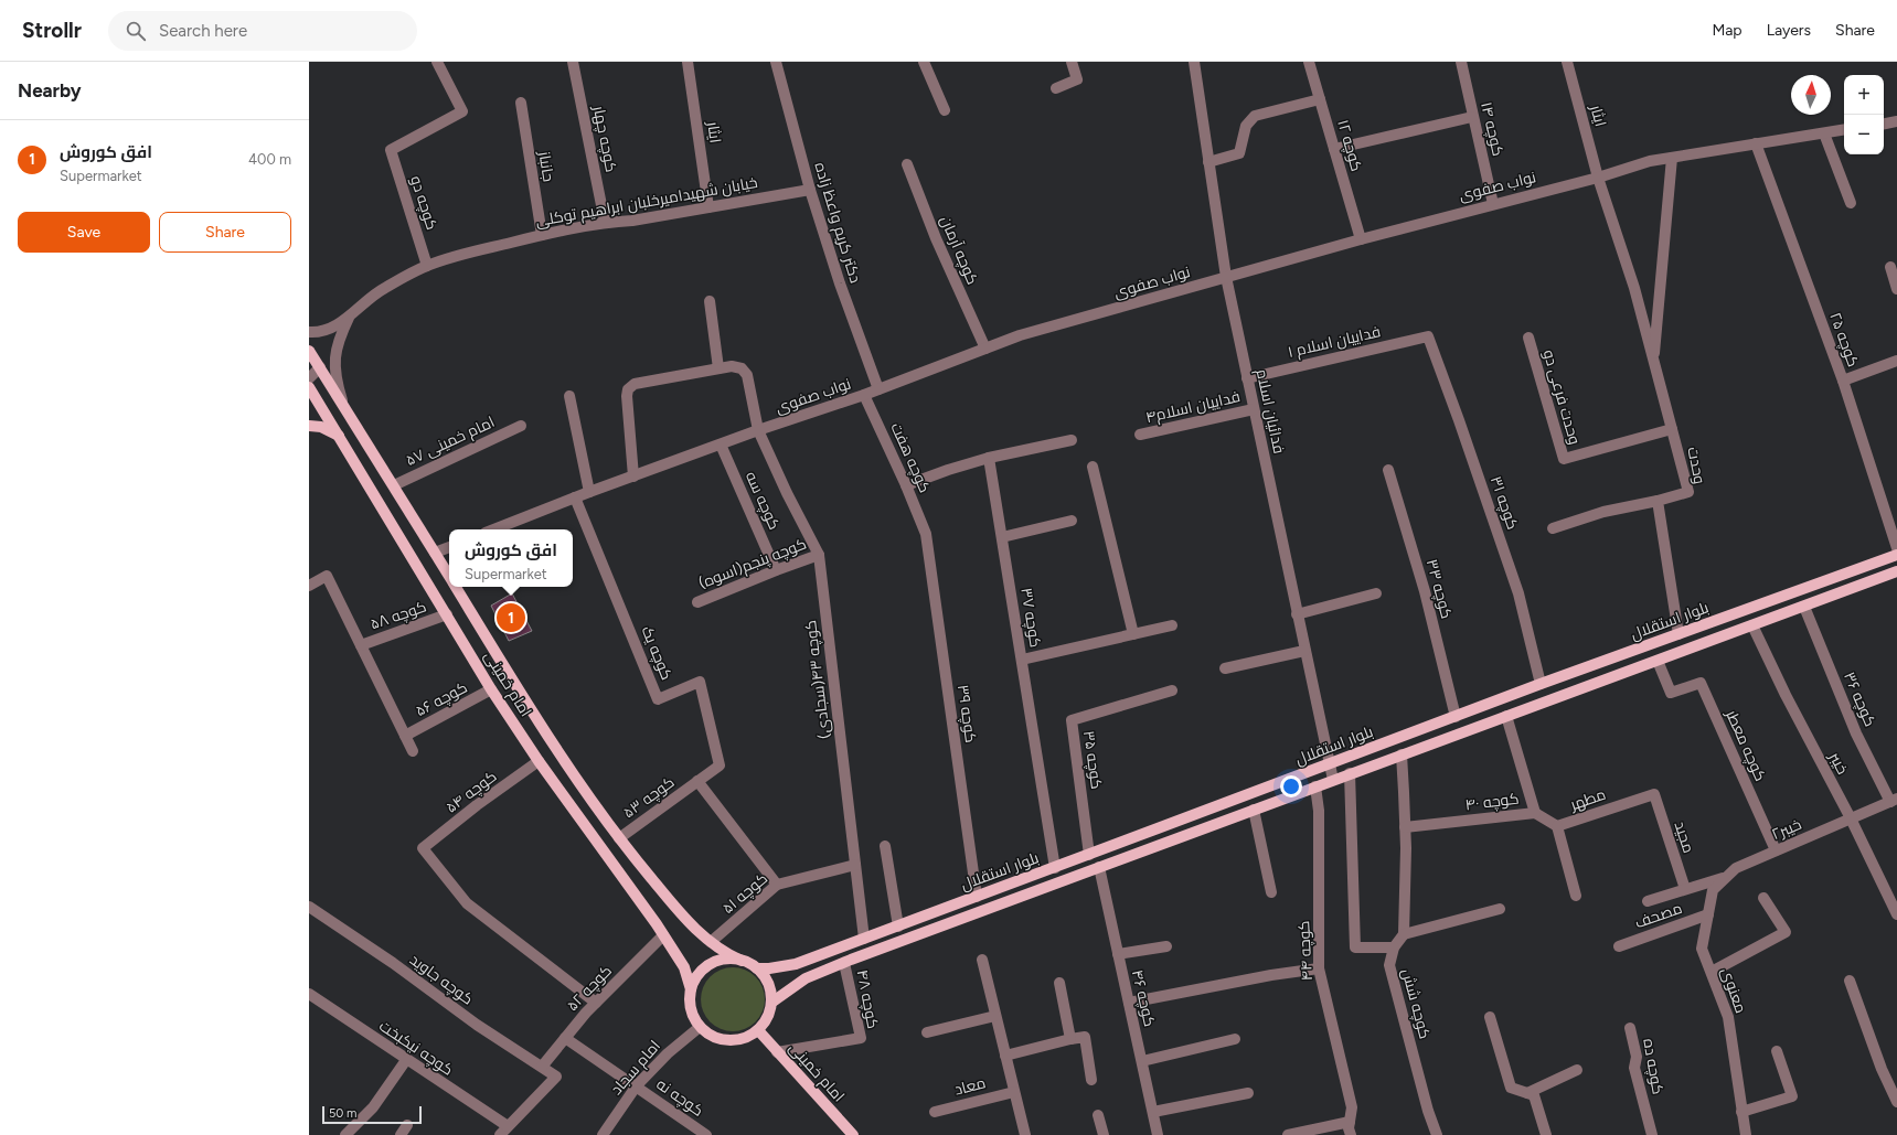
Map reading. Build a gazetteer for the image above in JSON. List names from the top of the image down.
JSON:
{
  "streets": {
    "main road": ["بلوار استقلال", "امام خمینی"],
    "street": [
      "ایثار",
      "کوچه ۱۴",
      "کوچه چهار",
      "کوچه ۱۲",
      "جانباز",
      "نواب صفوی",
      "خیابان شهیدامیرخلبان ابراهیم توکلی",
      "کوچه دو",
      "دکتر کریم واعظ زاده",
      "کوچه آرمان",
      "کوچه ۲۵",
      "فداییان اسلام ۱",
      "وحدت فرعی دو",
      "فداییان اسلام۴",
      "فدائیان اسلام",
      "امام خمینی ۵۷",
      "کوچه هفت",
      "وحدت",
      "کوچه سه",
      "کوچه ۳۱",
      "کوچه پنجم(اسوه)",
      "کوچه ۳۳",
      "کوچه ۵۸",
      "کوچه ۳۷",
      "کوچه یک",
      "کوچه ۴۳(سجادی)",
      "کوچه ۵۶",
      "کوچه ۳۶",
      "کوچه ۳۹",
      "کوچه معطر",
      "کوچه ۳۵",
      "خیبر",
      "کوچه ۵۴",
      "کوچه ۵۳",
      "مطهر",
      "کوچه ۴۰",
      "خیبر۲",
      "مجید",
      "کوچه ۵۱",
      "مصحف",
      "کوچه ۴۴",
      "کوچه جاوید",
      "کوچه ۵۲",
      "معنوی",
      "کوچه ۴۶",
      "کوچه ۴۸",
      "کوچه شش",
      "کوچه نیکبخت",
      "کوچه ده",
      "امام سجاد",
      "معاد",
      "کوچه نه"
    ]
  },
  "crossings": [
    ["ایثار", "نواب صفوی"],
    ["ایثار", "خیابان شهیدامیرخلبان ابراهیم توکلی"],
    ["ایثار", "وحدت"],
    ["کوچه ۱۴", "نواب صفوی"],
    ["کوچه چهار", "خیابان شهیدامیرخلبان ابراهیم توکلی"],
    ["کوچه ۱۲", "نواب صفوی"],
    ["جانباز", "خیابان شهیدامیرخلبان ابراهیم توکلی"],
    ["نواب صفوی", "دکتر کریم واعظ زاده"],
    ["نواب صفوی", "کوچه آرمان"],
    ["نواب صفوی", "کوچه ۲۵"],
    ["نواب صفوی", "فدائیان اسلام"],
    ["نواب صفوی", "کوچه هفت"],
    ["نواب صفوی", "وحدت"],
    ["نواب صفوی", "کوچه سه"],
    ["نواب صفوی", "کوچه یک"],
    ["نواب صفوی", "کوچه ۴۳(سجادی)"],
    ["خیابان شهیدامیرخلبان ابراهیم توکلی", "کوچه دو"],
    ["خیابان شهیدامیرخلبان ابراهیم توکلی", "دکتر کریم واعظ زاده"],
    ["فداییان اسلام ۱", "فدائیان اسلام"],
    ["فداییان اسلام ۱", "کوچه ۳۱"],
    ["وحدت فرعی دو", "وحدت"],
    ["فداییان اسلام۴", "فدائیان اسلام"],
    ["فدائیان اسلام", "بلوار استقلال"],
    ["امام خمینی ۵۷", "امام خمینی"],
    ["کوچه هفت", "کوچه ۳۹"],
    ["کوچه سه", "کوچه پنجم(اسوه)"],
    ["کوچه ۳۱", "بلوار استقلال"],
    ["کوچه پنجم(اسوه)", "کوچه ۴۳(سجادی)"],
    ["کوچه ۳۳", "بلوار استقلال"],
    ["کوچه ۵۸", "امام خمینی"],
    ["کوچه ۳۷", "بلوار استقلال"],
    ["بلوار استقلال", "کوچه ۴۳(سجادی)"],
    ["بلوار استقلال", "امام خمینی"],
    ["بلوار استقلال", "کوچه ۳۶"],
    ["بلوار استقلال", "کوچه ۳۹"],
    ["بلوار استقلال", "کوچه معطر"],
    ["بلوار استقلال", "کوچه ۳۵"],
    ["بلوار استقلال", "خیبر"],
    ["بلوار استقلال", "کوچه ۴۰"],
    ["بلوار استقلال", "کوچه ۴۴"],
    ["بلوار استقلال", "کوچه ۴۶"],
    ["بلوار استقلال", "کوچه ۴۸"],
    ["بلوار استقلال", "امام سجاد"],
    ["کوچه یک", "کوچه ۵۳"],
    ["کوچه ۴۳(سجادی)", "کوچه ۵۱"],
    ["امام خمینی", "کوچه ۵۶"],
    ["امام خمینی", "کوچه ۵۴"],
    ["امام خمینی", "کوچه ۵۳"],
    ["امام خمینی", "کوچه ۵۱"],
    ["امام خمینی", "کوچه ۵۲"],
    ["امام خمینی", "کوچه ۴۸"],
    ["امام خمینی", "امام سجاد"],
    ["کوچه ۳۶", "خیبر۲"],
    ["کوچه معطر", "خیبر۲"],
    ["خیبر", "خیبر۲"],
    ["کوچه ۵۴", "کوچه ۵۲"],
    ["مطهر", "کوچه ۴۰"],
    ["مطهر", "مجید"],
    ["خیبر۲", "معنوی"],
    ["مصحف", "معنوی"],
    ["کوچه جاوید", "کوچه ۵۲"],
    ["کوچه جاوید", "کوچه نیکبخت"],
    ["کوچه ۵۲", "کوچه نه"],
    ["امام سجاد", "کوچه نه"]
  ],
  "scale_bar": "50 m",
  "north": "top",
  "page": {
    "header": "Strollr",
    "search": "Search here",
    "nav": ["Map", "Layers", "Share"],
    "heading": "Nearby",
    "map_buttons": ["+", "−"],
    "list": [
      {
        "mark": "1",
        "name": "افق کوروش",
        "note": "Supermarket",
        "value": "400 m"
      }
    ],
    "buttons": ["Save", "Share"],
    "popup": ["افق کوروش", "Supermarket"],
    "pins": "1",
    "scale": "50 m"
  }
}
